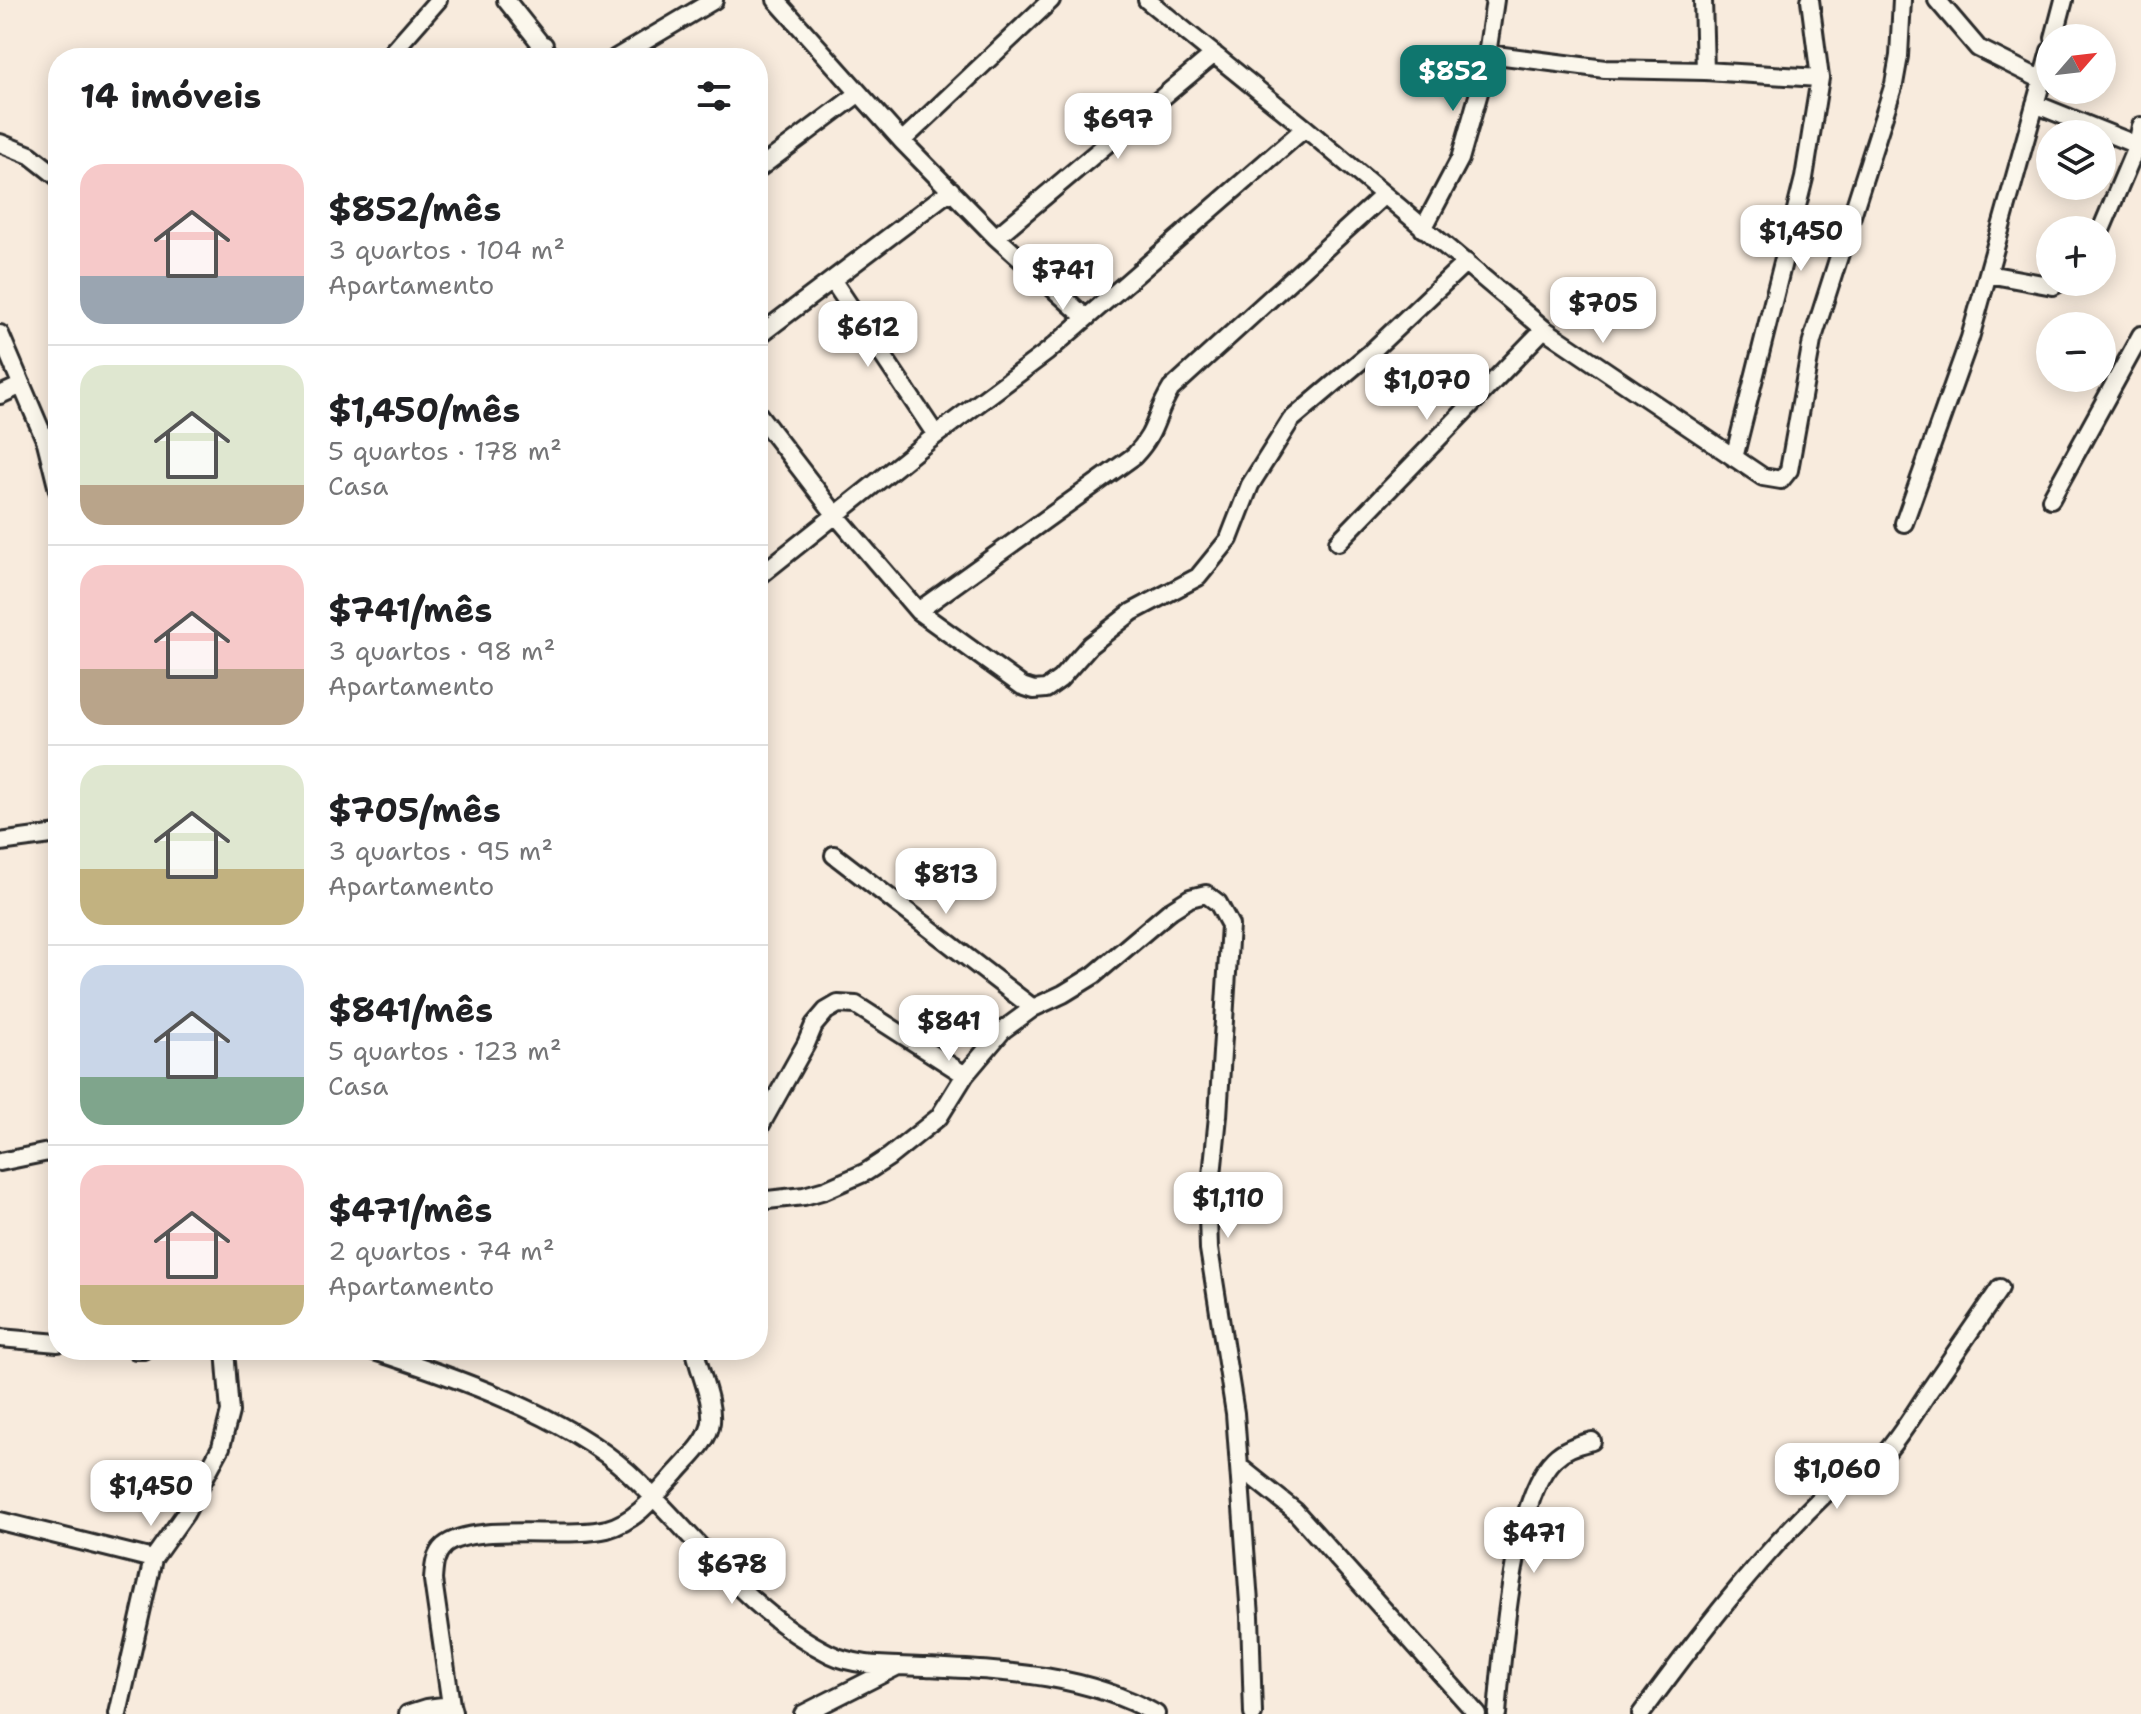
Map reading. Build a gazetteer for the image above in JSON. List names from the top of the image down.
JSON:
{
  "north": "top right",
  "page": {
    "map_buttons": ["+", "−"],
    "price": [
      "$852",
      "$697",
      "$1,450",
      "$741",
      "$705",
      "$612",
      "$1,070",
      "$813",
      "$841",
      "$1,110",
      "$1,060",
      "$1,450",
      "$471",
      "$678"
    ],
    "heading": "14 imóveis",
    "list": [
      {
        "name": "$852/mês",
        "note": "3 quartos · 104 m² · Apartamento"
      },
      {
        "name": "$1,450/mês",
        "note": "5 quartos · 178 m² · Casa"
      },
      {
        "name": "$741/mês",
        "note": "3 quartos · 98 m² · Apartamento"
      },
      {
        "name": "$705/mês",
        "note": "3 quartos · 95 m² · Apartamento"
      },
      {
        "name": "$841/mês",
        "note": "5 quartos · 123 m² · Casa"
      },
      {
        "name": "$471/mês",
        "note": "2 quartos · 74 m² · Apartamento"
      }
    ]
  }
}
